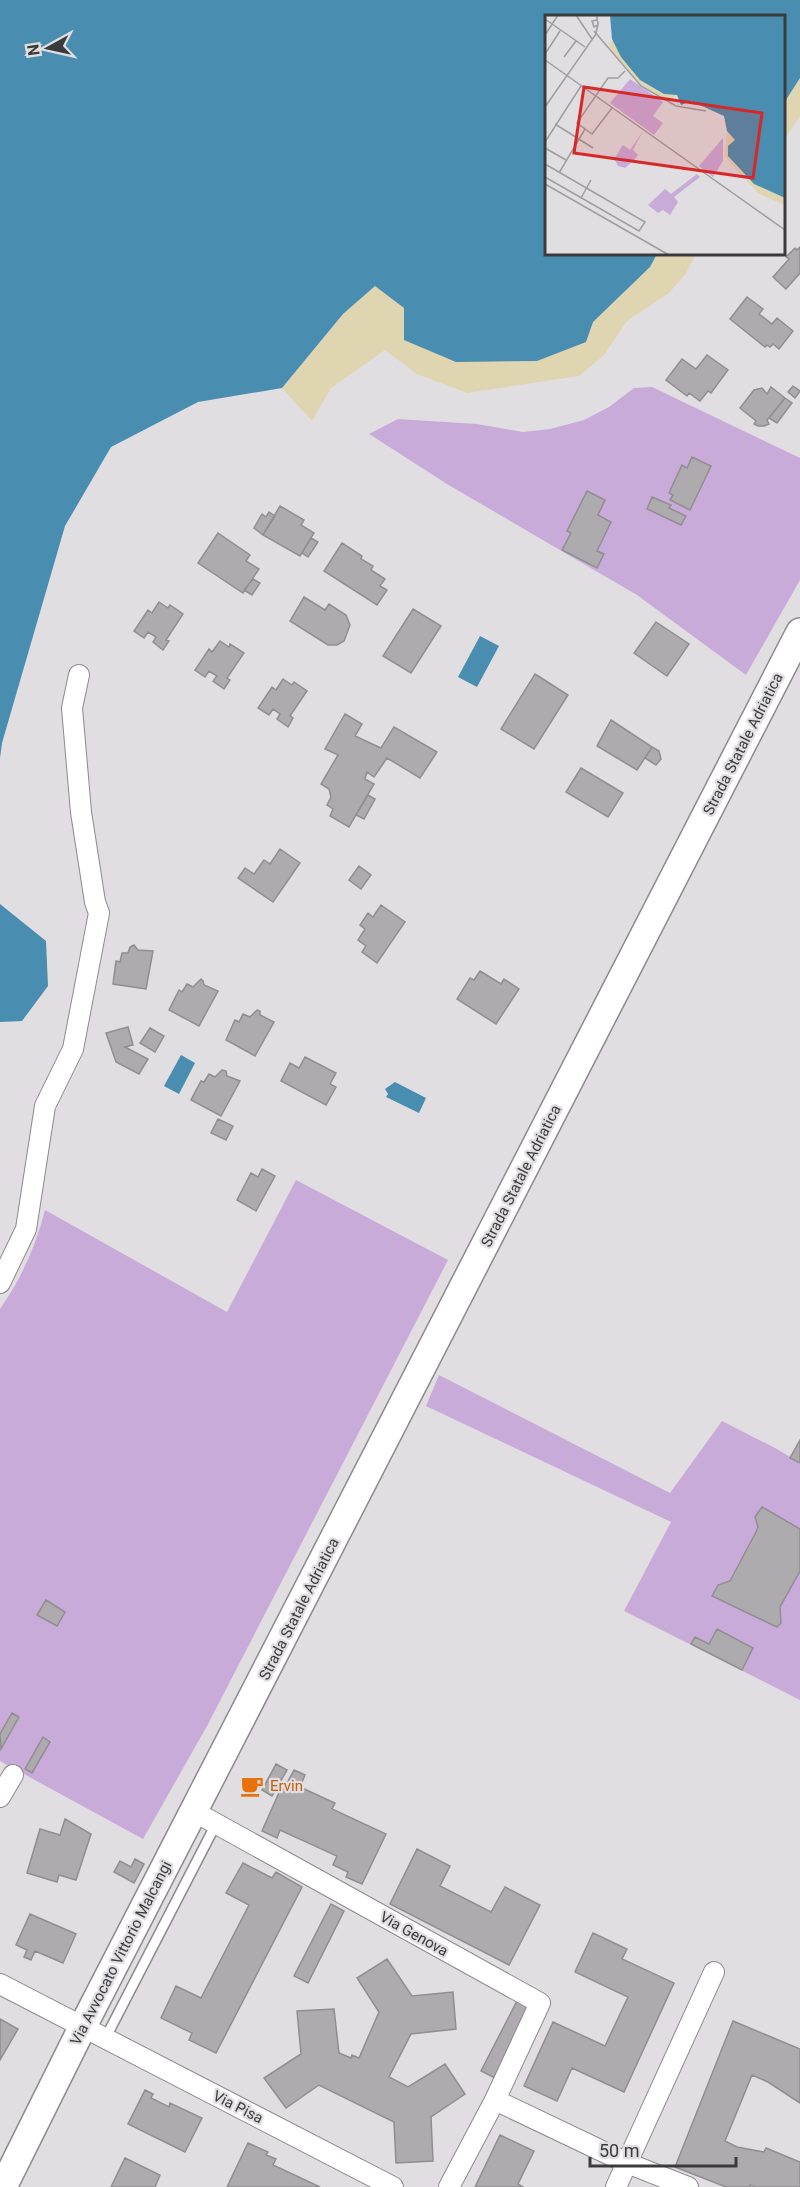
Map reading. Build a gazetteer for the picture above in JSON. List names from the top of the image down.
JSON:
{
  "streets": {
    "main road": ["Strada Statale Adriatica", "Via Avvocato Vittorio Malcangi"],
    "street": ["Via Genova", "Via Pisa"]
  },
  "crossings": [
    ["Strada Statale Adriatica", "Via Avvocato Vittorio Malcangi"],
    ["Via Genova", "Via Avvocato Vittorio Malcangi"],
    ["Via Avvocato Vittorio Malcangi", "Via Pisa"]
  ],
  "places": {
    "cafe": ["Ervin"]
  },
  "scale_bar": "50 m",
  "north": "left"
}
